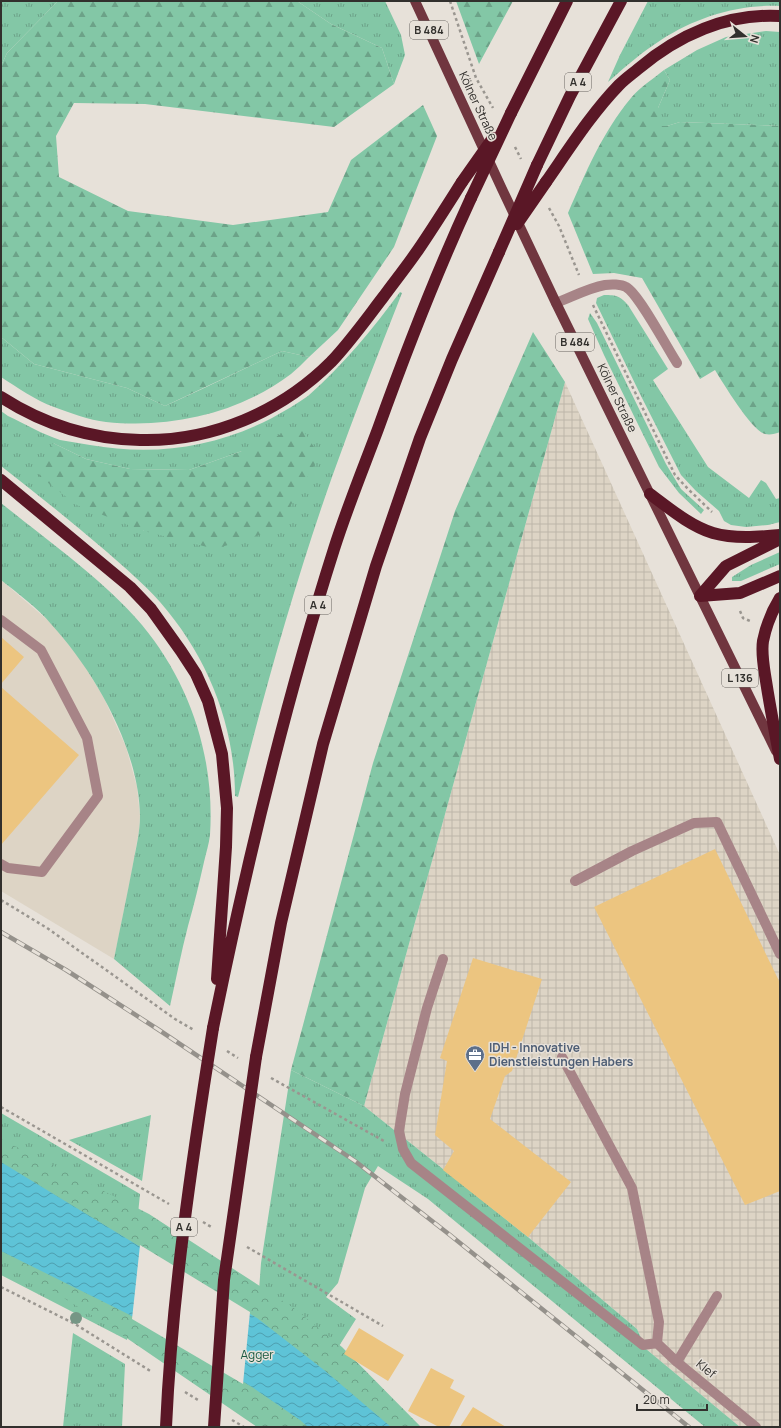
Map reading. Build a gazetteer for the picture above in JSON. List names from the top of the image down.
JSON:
{
  "streets": {
    "highway": ["A 4"],
    "main road": ["B 484", "Kölner Straße", "L 136"],
    "lane": ["Klef"]
  },
  "parks": ["Agger"],
  "places": {
    "office": ["IDH - Innovative Dienstleistungen Habers"]
  },
  "scale_bar": "20 m",
  "north": "right"
}
